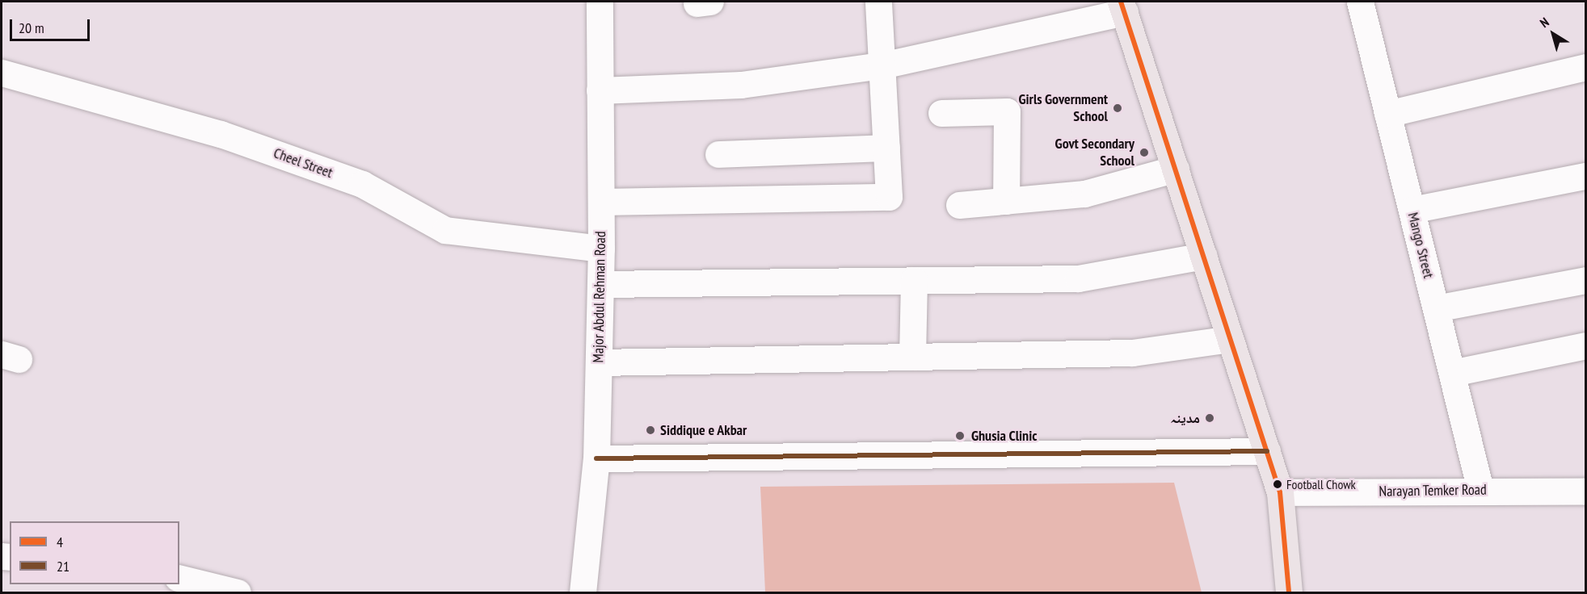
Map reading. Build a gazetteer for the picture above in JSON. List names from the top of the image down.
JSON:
{
  "streets": {
    "street": [
      "Cheel Street",
      "Mango Street",
      "Major Abdul Rehman Road",
      "Narayan Temker Road"
    ]
  },
  "crossings": [
    ["Cheel Street", "Major Abdul Rehman Road"],
    ["Mango Street", "Narayan Temker Road"]
  ],
  "places": [
    "Girls Government School",
    "Govt Secondary School",
    "مدینہ",
    "Siddique e Akbar",
    "Ghusia Clinic",
    "Football Chowk"
  ],
  "lines": ["transit line 4", "transit line 21"],
  "legend": ["4", "21"],
  "scale_bar": "20 m",
  "north": "top left"
}
